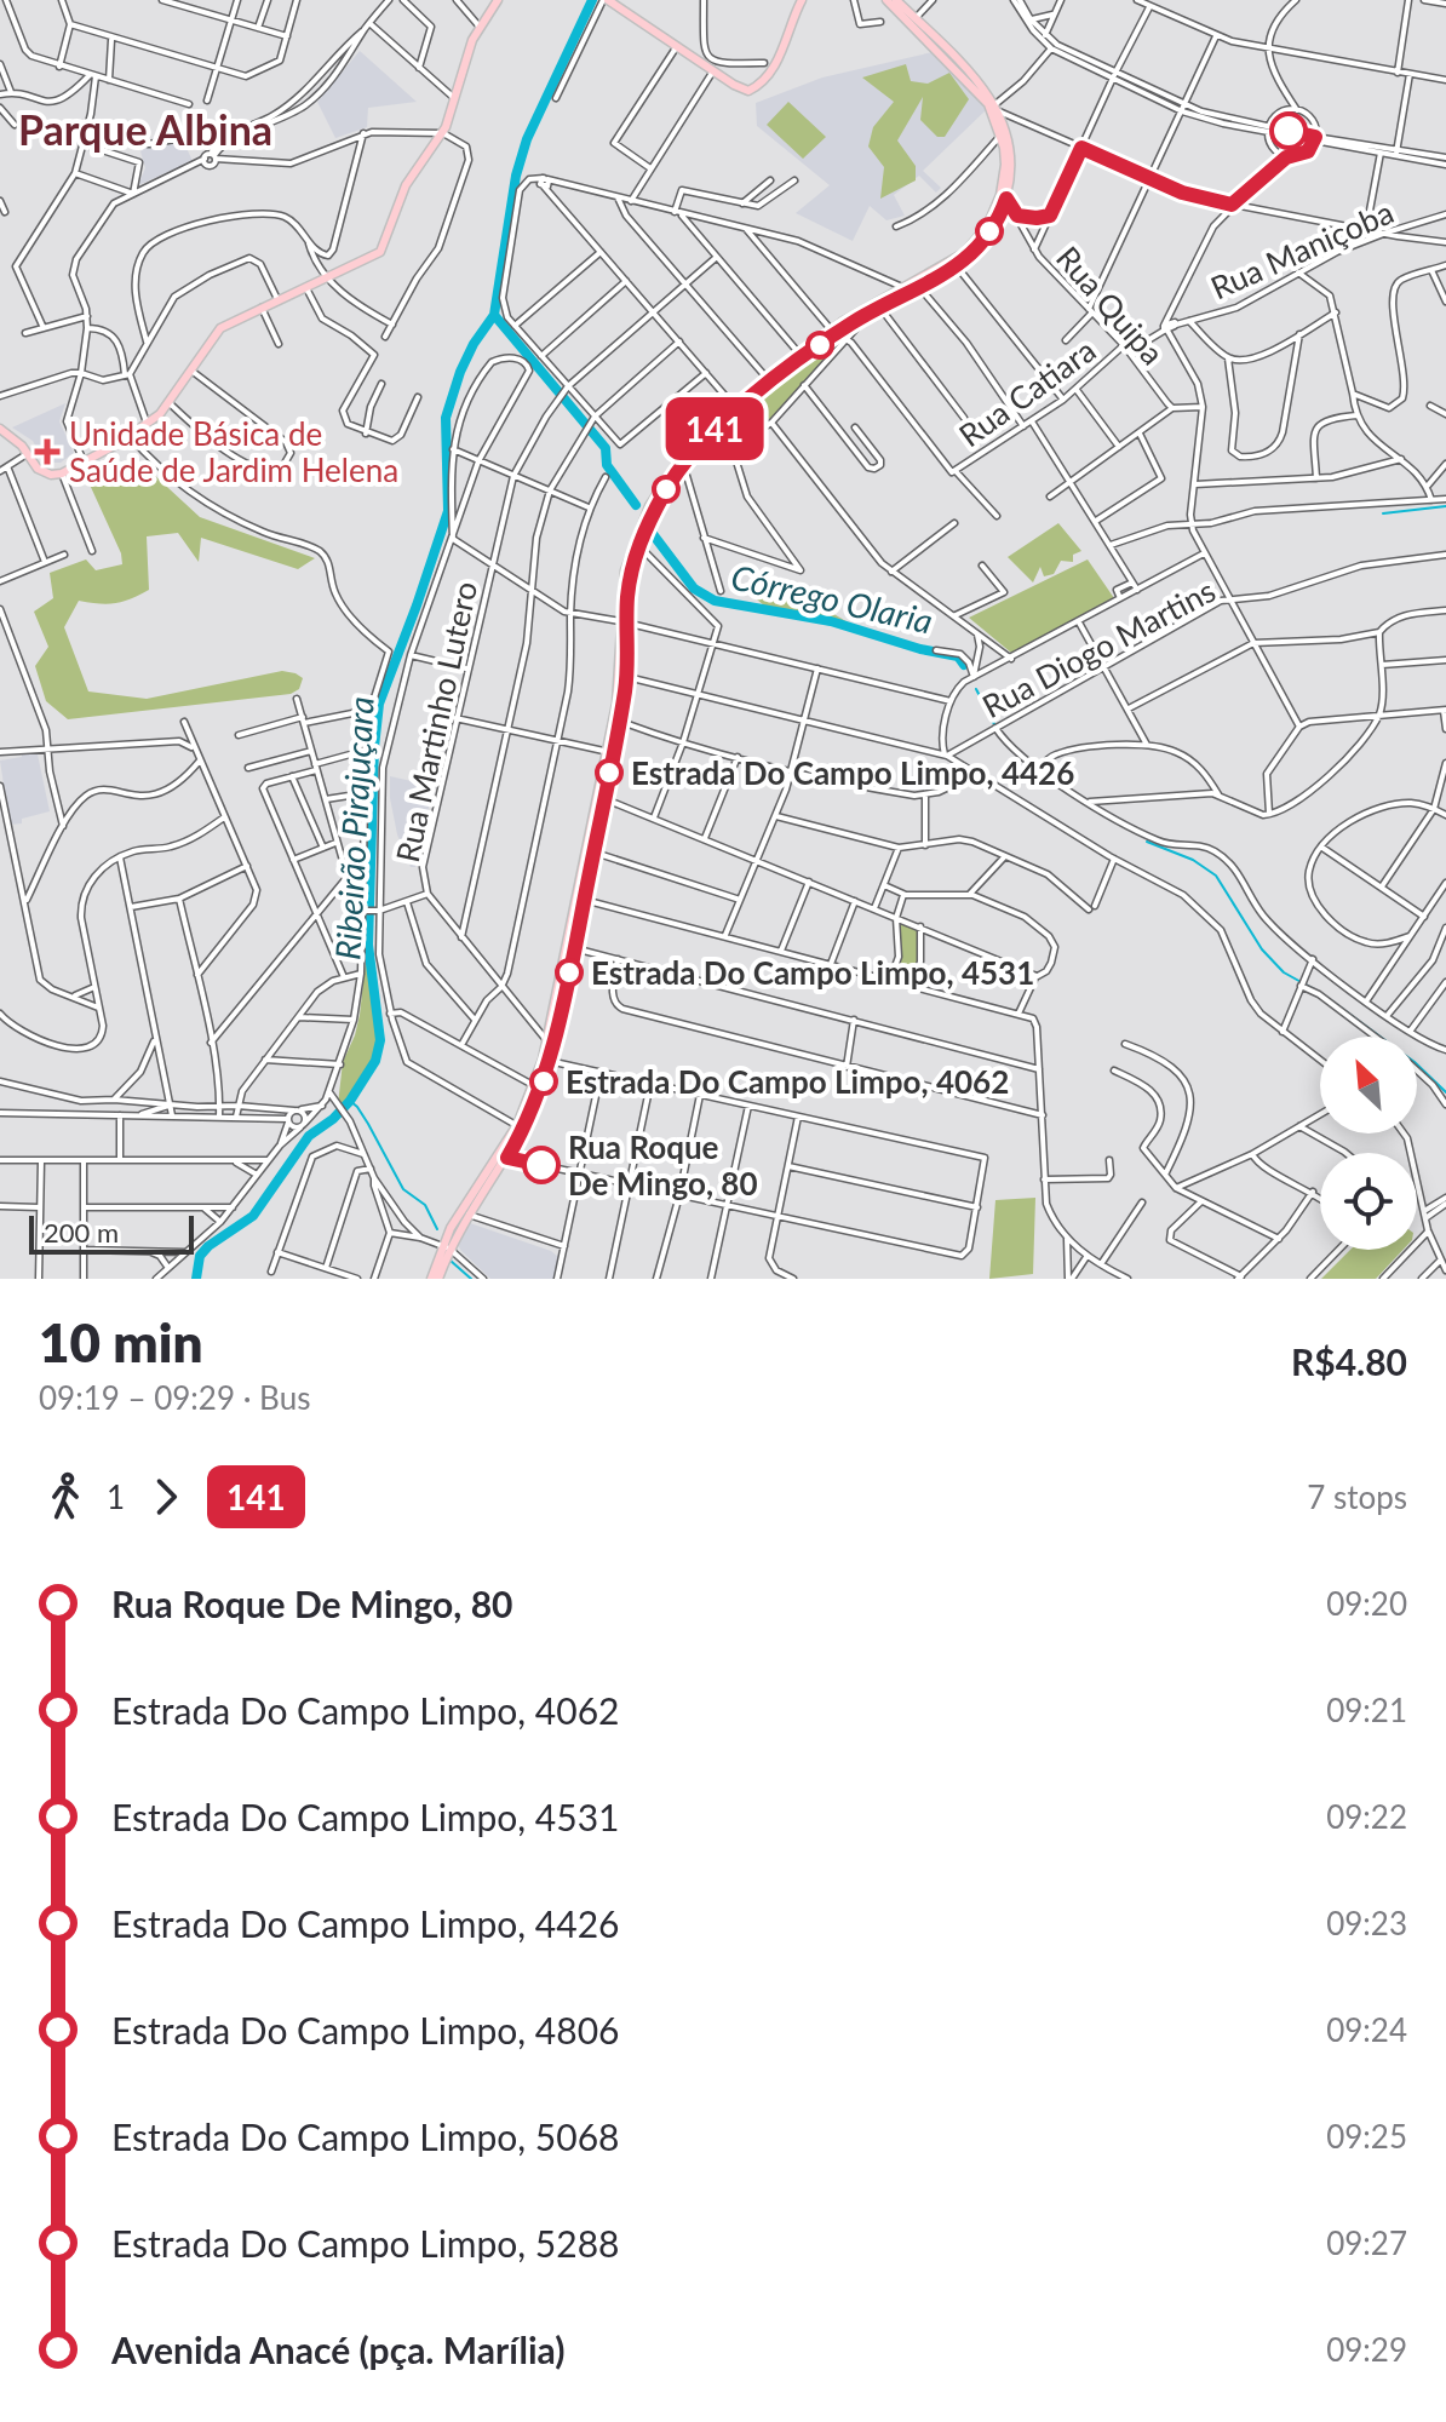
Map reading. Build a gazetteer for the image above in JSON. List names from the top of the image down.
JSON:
{
  "streets": {
    "street": [
      "Rua Maniçoba",
      "Rua Quipa",
      "Rua Catiara",
      "Rua Diogo Martins",
      "Rua Martinho Lutero"
    ]
  },
  "crossings": [
    ["Rua Quipa", "Rua Catiara"]
  ],
  "districts": ["Parque Albina"],
  "water": ["Córrego Olaria", "Ribeirão Pirajuçara"],
  "places": {
    "health": ["Unidade Básica de Saúde de Jardim Helena"],
    "other": [
      "Estrada Do Campo Limpo, 4426",
      "Estrada Do Campo Limpo, 4531",
      "Estrada Do Campo Limpo, 4062",
      "Rua Roque De Mingo, 80"
    ]
  },
  "lines": ["bus line 141"],
  "scale_bar": "200 m",
  "north": "top left",
  "page": {
    "on_map": "141",
    "scale": "200 m",
    "heading": ["10 min", "09:19 – 09:29 · Bus", "R$4.80"],
    "legs": ["1", "141", "7 stops"],
    "list": [
      {
        "name": "Rua Roque De Mingo, 80",
        "value": "09:20"
      },
      {
        "name": "Estrada Do Campo Limpo, 4062",
        "value": "09:21"
      },
      {
        "name": "Estrada Do Campo Limpo, 4531",
        "value": "09:22"
      },
      {
        "name": "Estrada Do Campo Limpo, 4426",
        "value": "09:23"
      },
      {
        "name": "Estrada Do Campo Limpo, 4806",
        "value": "09:24"
      },
      {
        "name": "Estrada Do Campo Limpo, 5068",
        "value": "09:25"
      },
      {
        "name": "Estrada Do Campo Limpo, 5288",
        "value": "09:27"
      },
      {
        "name": "Avenida Anacé (pça. Marília)",
        "value": "09:29"
      }
    ]
  }
}
